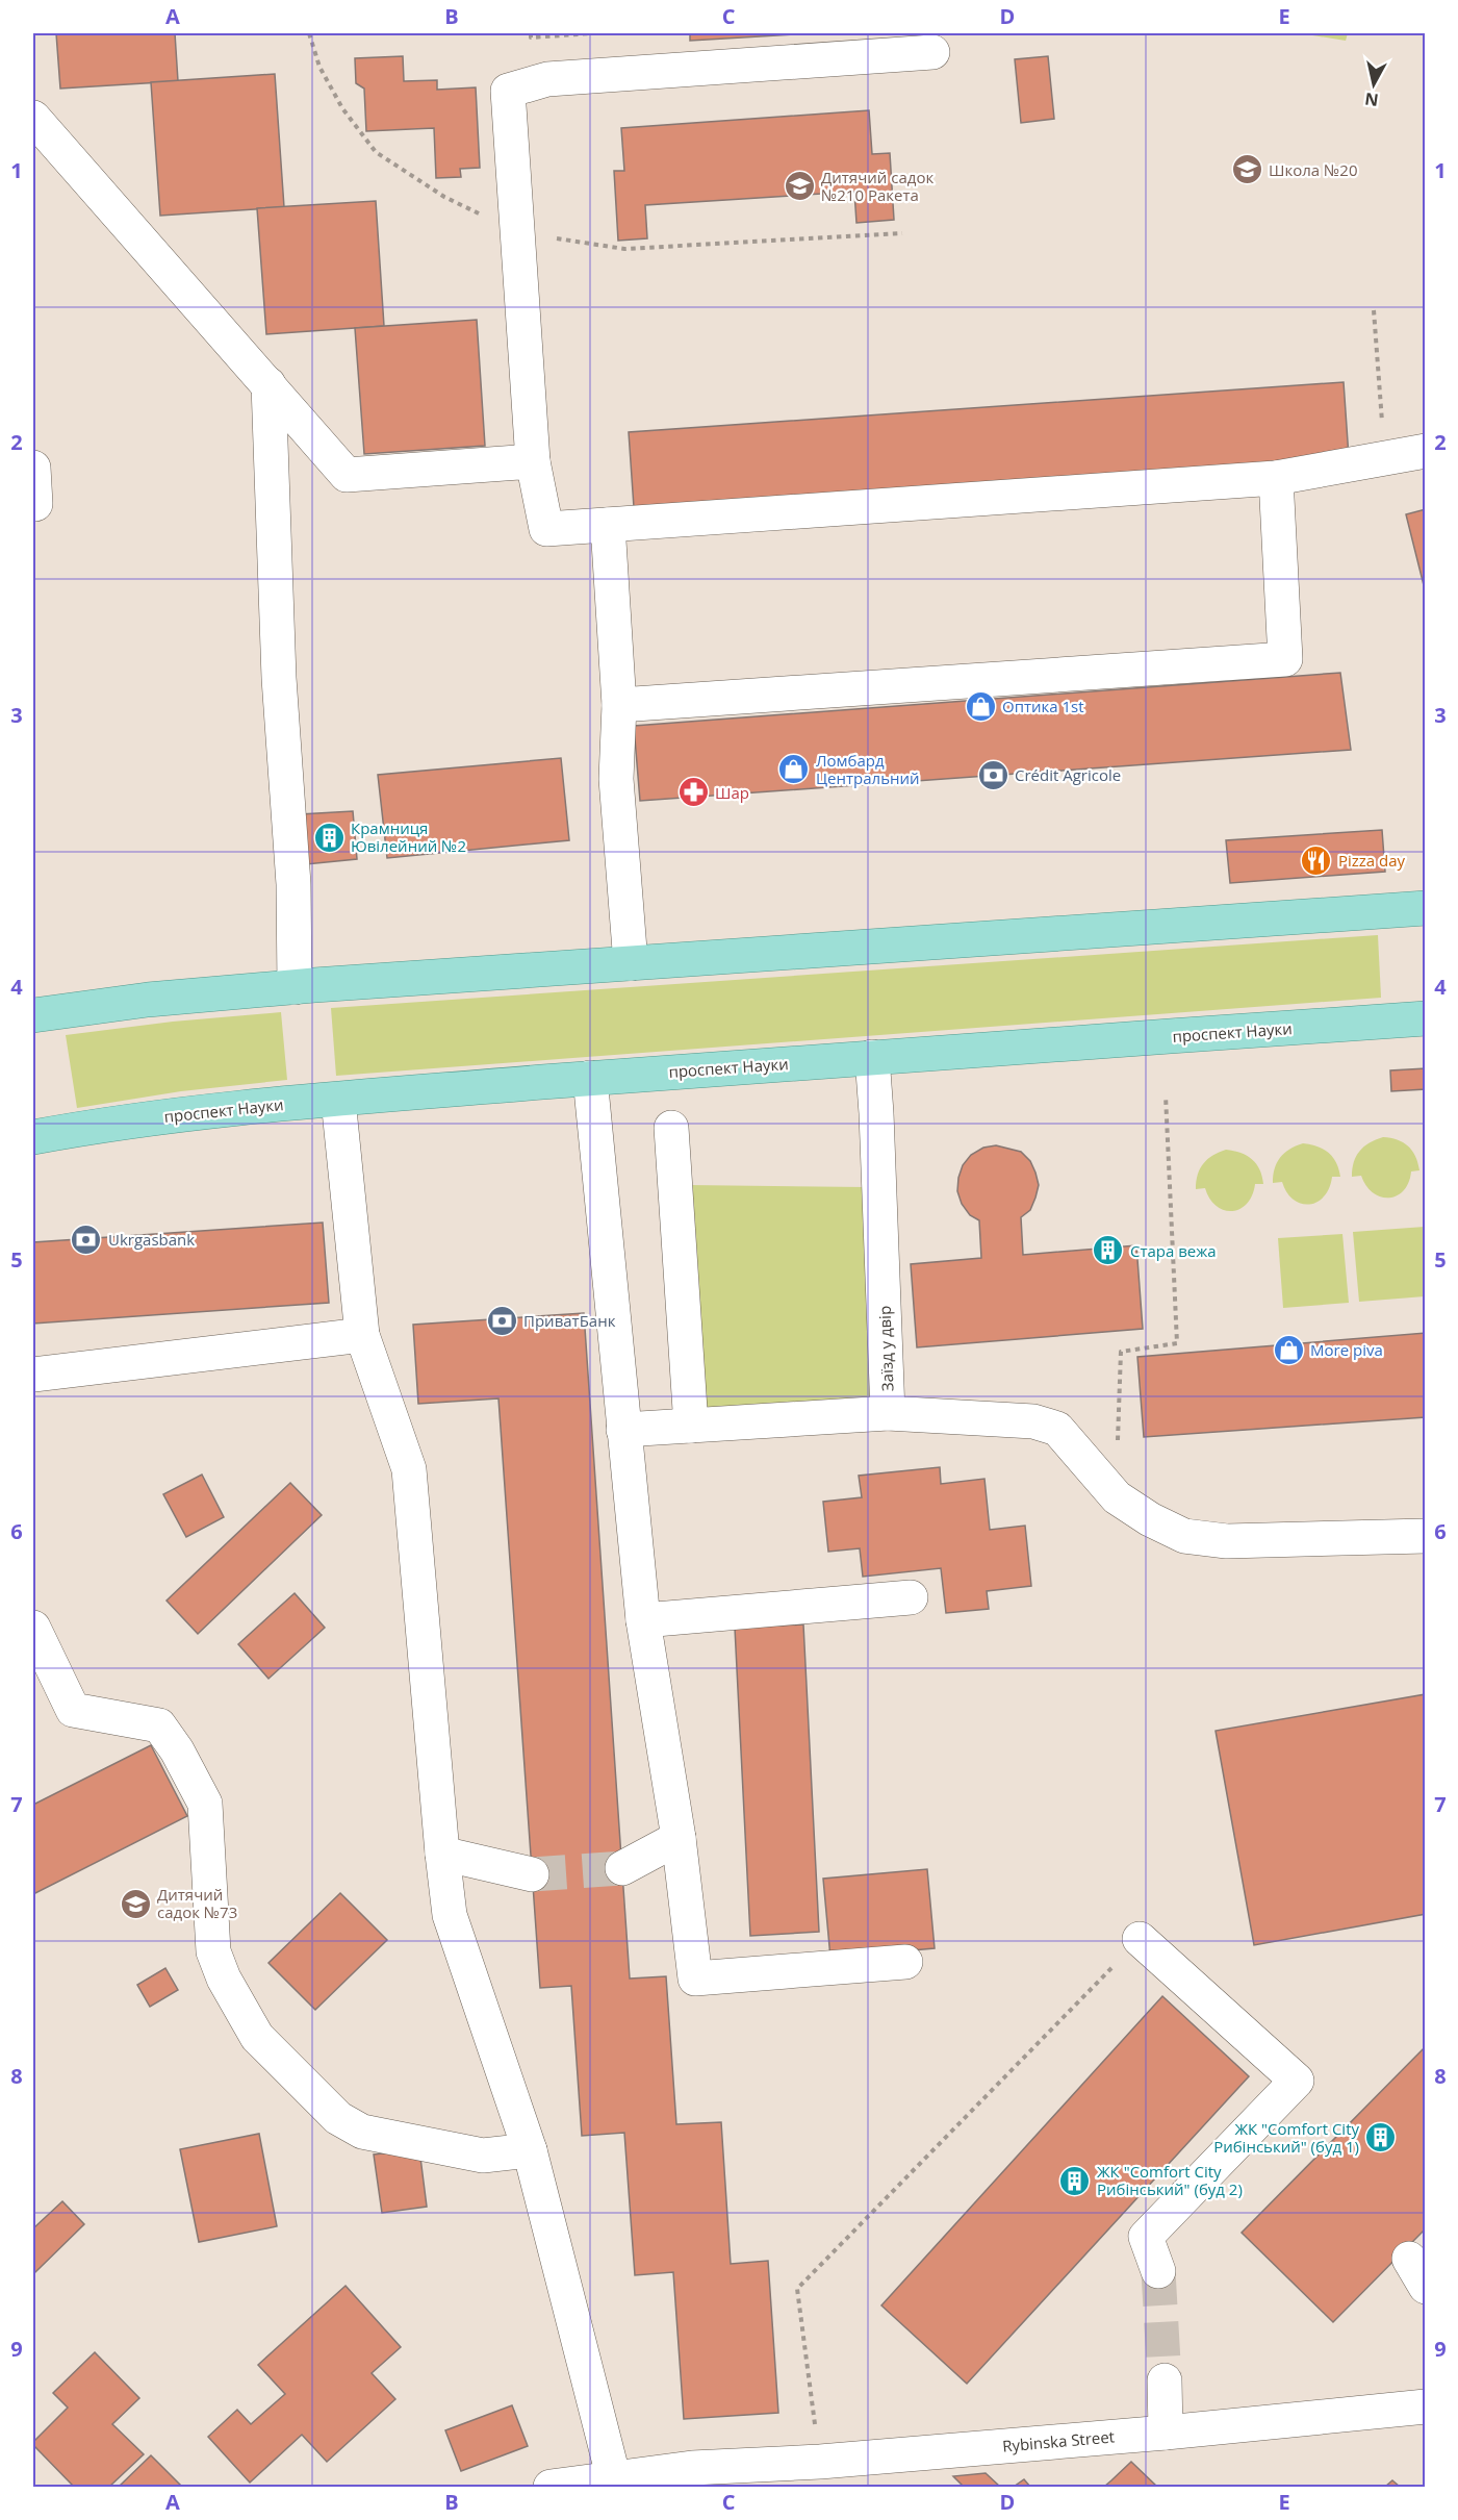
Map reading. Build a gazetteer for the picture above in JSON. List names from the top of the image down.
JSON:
{
  "streets": {
    "main road": ["проспект Науки"],
    "street": ["Заїзд у двір", "Rybinska Street"]
  },
  "crossings": [
    ["проспект Науки", "Заїзд у двір"]
  ],
  "places": {
    "school or university": ["Школа №20", "Дитячий садок №210 Ракета", "Дитячий садок №73"],
    "shop": ["Оптика 1st", "Ломбард Центральний", "More piva"],
    "bank": ["Crédit Agricole", "Ukrgasbank", "ПриватБанк"],
    "pharmacy": ["Шар"],
    "building": [
      "Крамниця Ювілейний №2",
      "Стара вежа",
      "ЖК \"Comfort City Рибінський\" (буд 1)",
      "ЖК \"Comfort City Рибінський\" (буд 2)"
    ],
    "restaurant": ["Pizza day"]
  },
  "north": "bottom",
  "grid": {
    "columns": [
      "A",
      "B",
      "C",
      "D",
      "E"
    ],
    "rows": [
      "1",
      "2",
      "3",
      "4",
      "5",
      "6",
      "7",
      "8",
      "9"
    ]
  }
}
